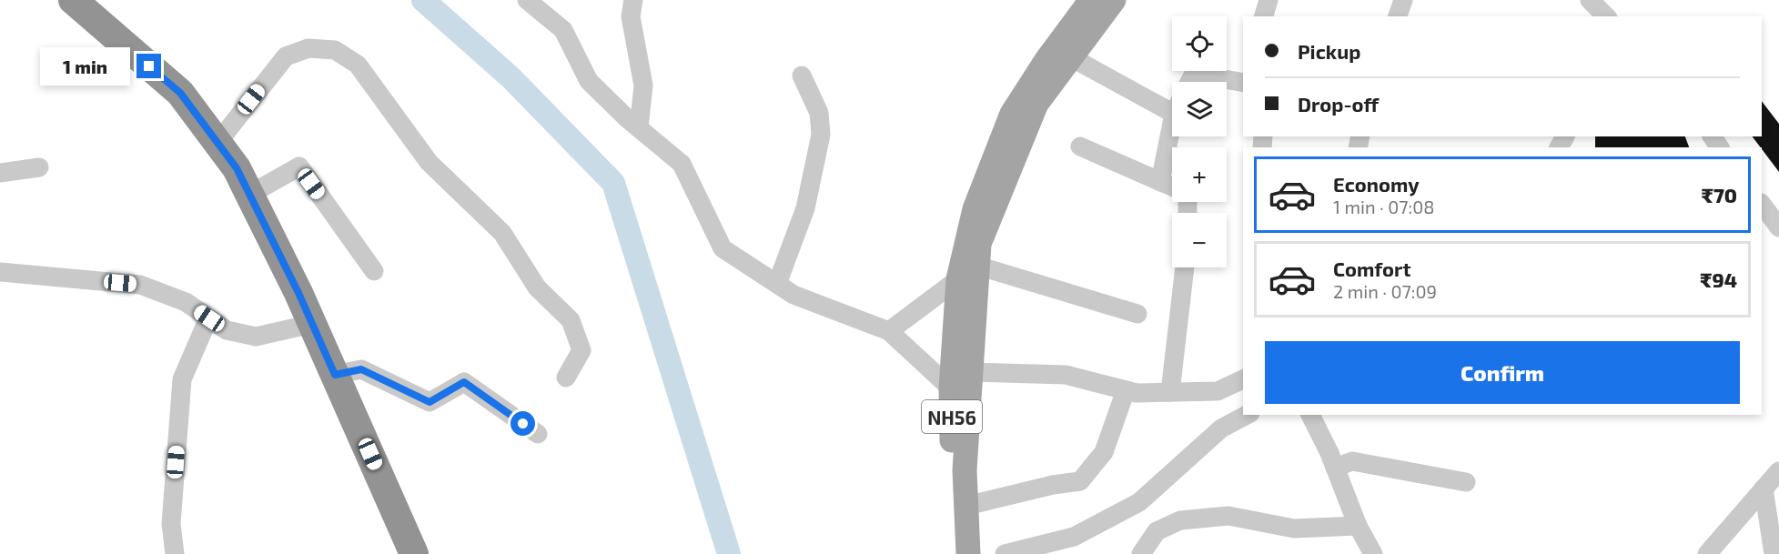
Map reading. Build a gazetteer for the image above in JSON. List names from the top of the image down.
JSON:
{
  "streets": {
    "main road": ["NH56"]
  },
  "page": {
    "map_buttons": ["+", "−"],
    "banner": ["Pickup", "Drop-off"],
    "bubble": "1 min",
    "list": [
      {
        "name": "Economy",
        "note": "1 min · 07:08",
        "value": "₹70"
      },
      {
        "name": "Comfort",
        "note": "2 min · 07:09",
        "value": "₹94"
      }
    ],
    "buttons": "Confirm"
  }
}
